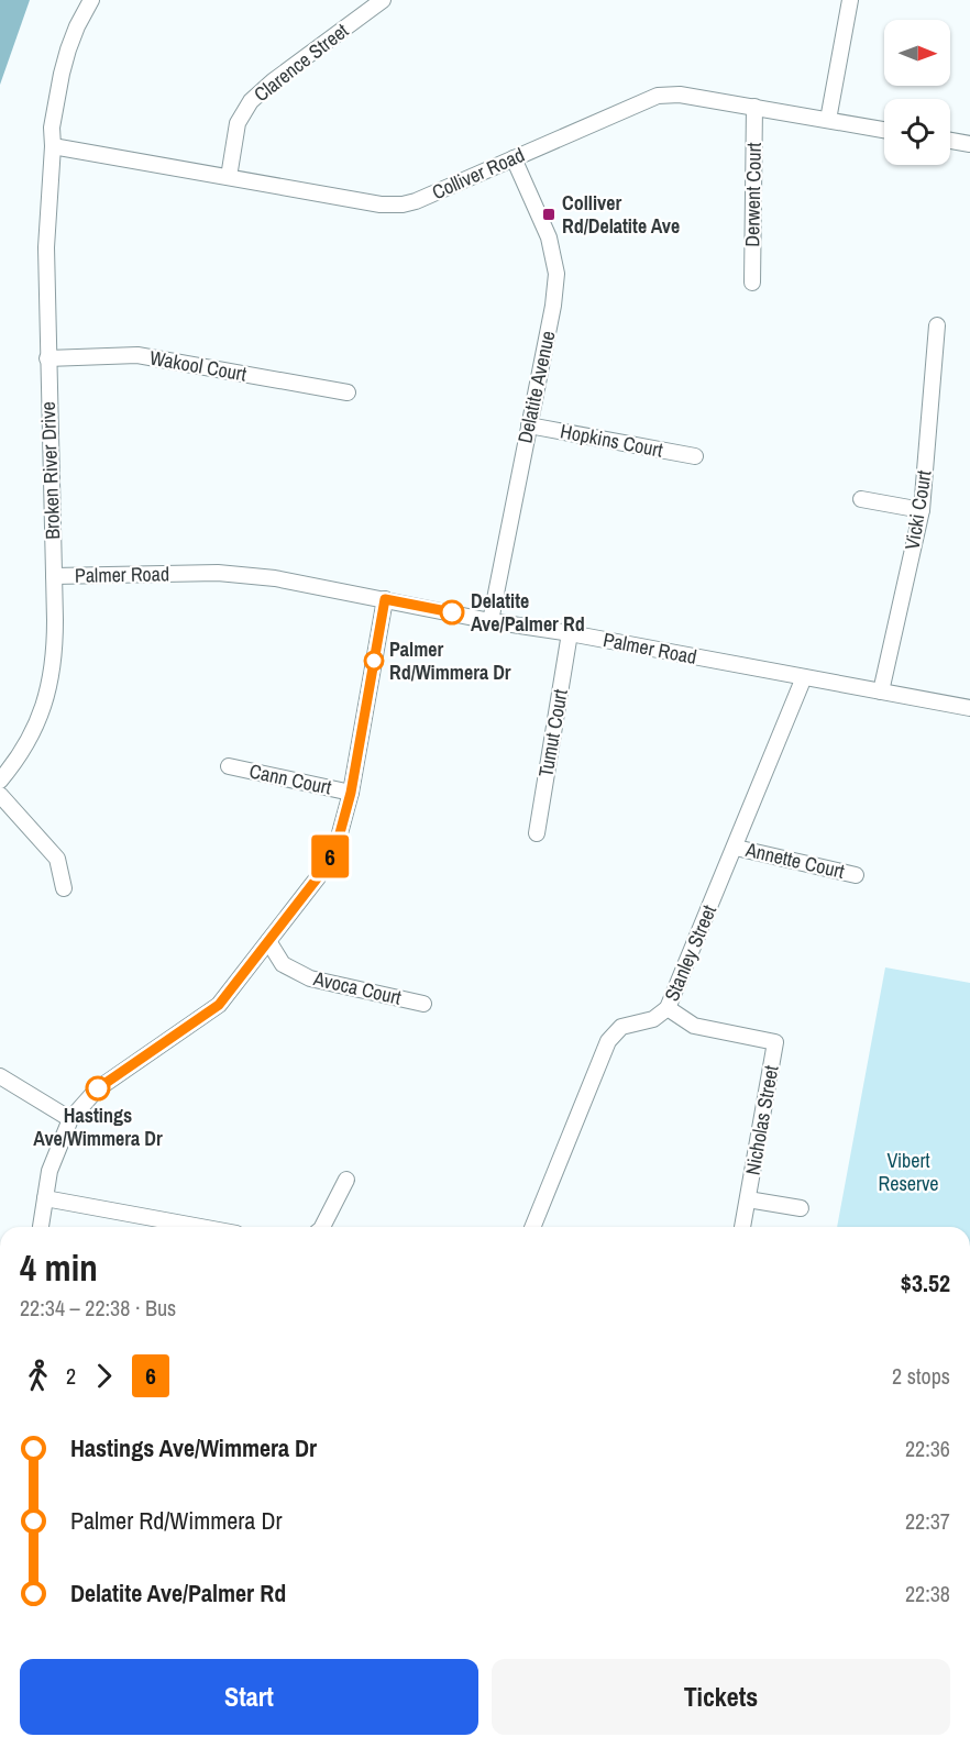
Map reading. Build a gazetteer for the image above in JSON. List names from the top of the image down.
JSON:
{
  "streets": {
    "street": [
      "Clarence Street",
      "Colliver Road",
      "Derwent Court",
      "Wakool Court",
      "Delatite Avenue",
      "Hopkins Court",
      "Broken River Drive",
      "Vicki Court",
      "Palmer Road",
      "Tumut Court",
      "Cann Court",
      "Annette Court",
      "Stanley Street",
      "Avoca Court",
      "Nicholas Street"
    ]
  },
  "crossings": [
    ["Clarence Street", "Colliver Road"],
    ["Colliver Road", "Derwent Court"],
    ["Colliver Road", "Delatite Avenue"],
    ["Colliver Road", "Broken River Drive"],
    ["Wakool Court", "Broken River Drive"],
    ["Delatite Avenue", "Hopkins Court"],
    ["Delatite Avenue", "Palmer Road"],
    ["Broken River Drive", "Palmer Road"],
    ["Vicki Court", "Palmer Road"],
    ["Palmer Road", "Tumut Court"],
    ["Palmer Road", "Stanley Street"],
    ["Annette Court", "Stanley Street"],
    ["Stanley Street", "Nicholas Street"]
  ],
  "parks": ["Vibert Reserve"],
  "places": {
    "transit": ["Colliver Rd/Delatite Ave"],
    "other": ["Delatite Ave/Palmer Rd", "Palmer Rd/Wimmera Dr", "Hastings Ave/Wimmera Dr"]
  },
  "lines": ["bus line 6"],
  "north": "right",
  "page": {
    "on_map": "6",
    "heading": ["4 min", "22:34 – 22:38 · Bus", "$3.52"],
    "legs": ["2", "6", "2 stops"],
    "list": [
      {
        "name": "Hastings Ave/Wimmera Dr",
        "value": "22:36"
      },
      {
        "name": "Palmer Rd/Wimmera Dr",
        "value": "22:37"
      },
      {
        "name": "Delatite Ave/Palmer Rd",
        "value": "22:38"
      }
    ],
    "buttons": ["Start", "Tickets"]
  }
}
